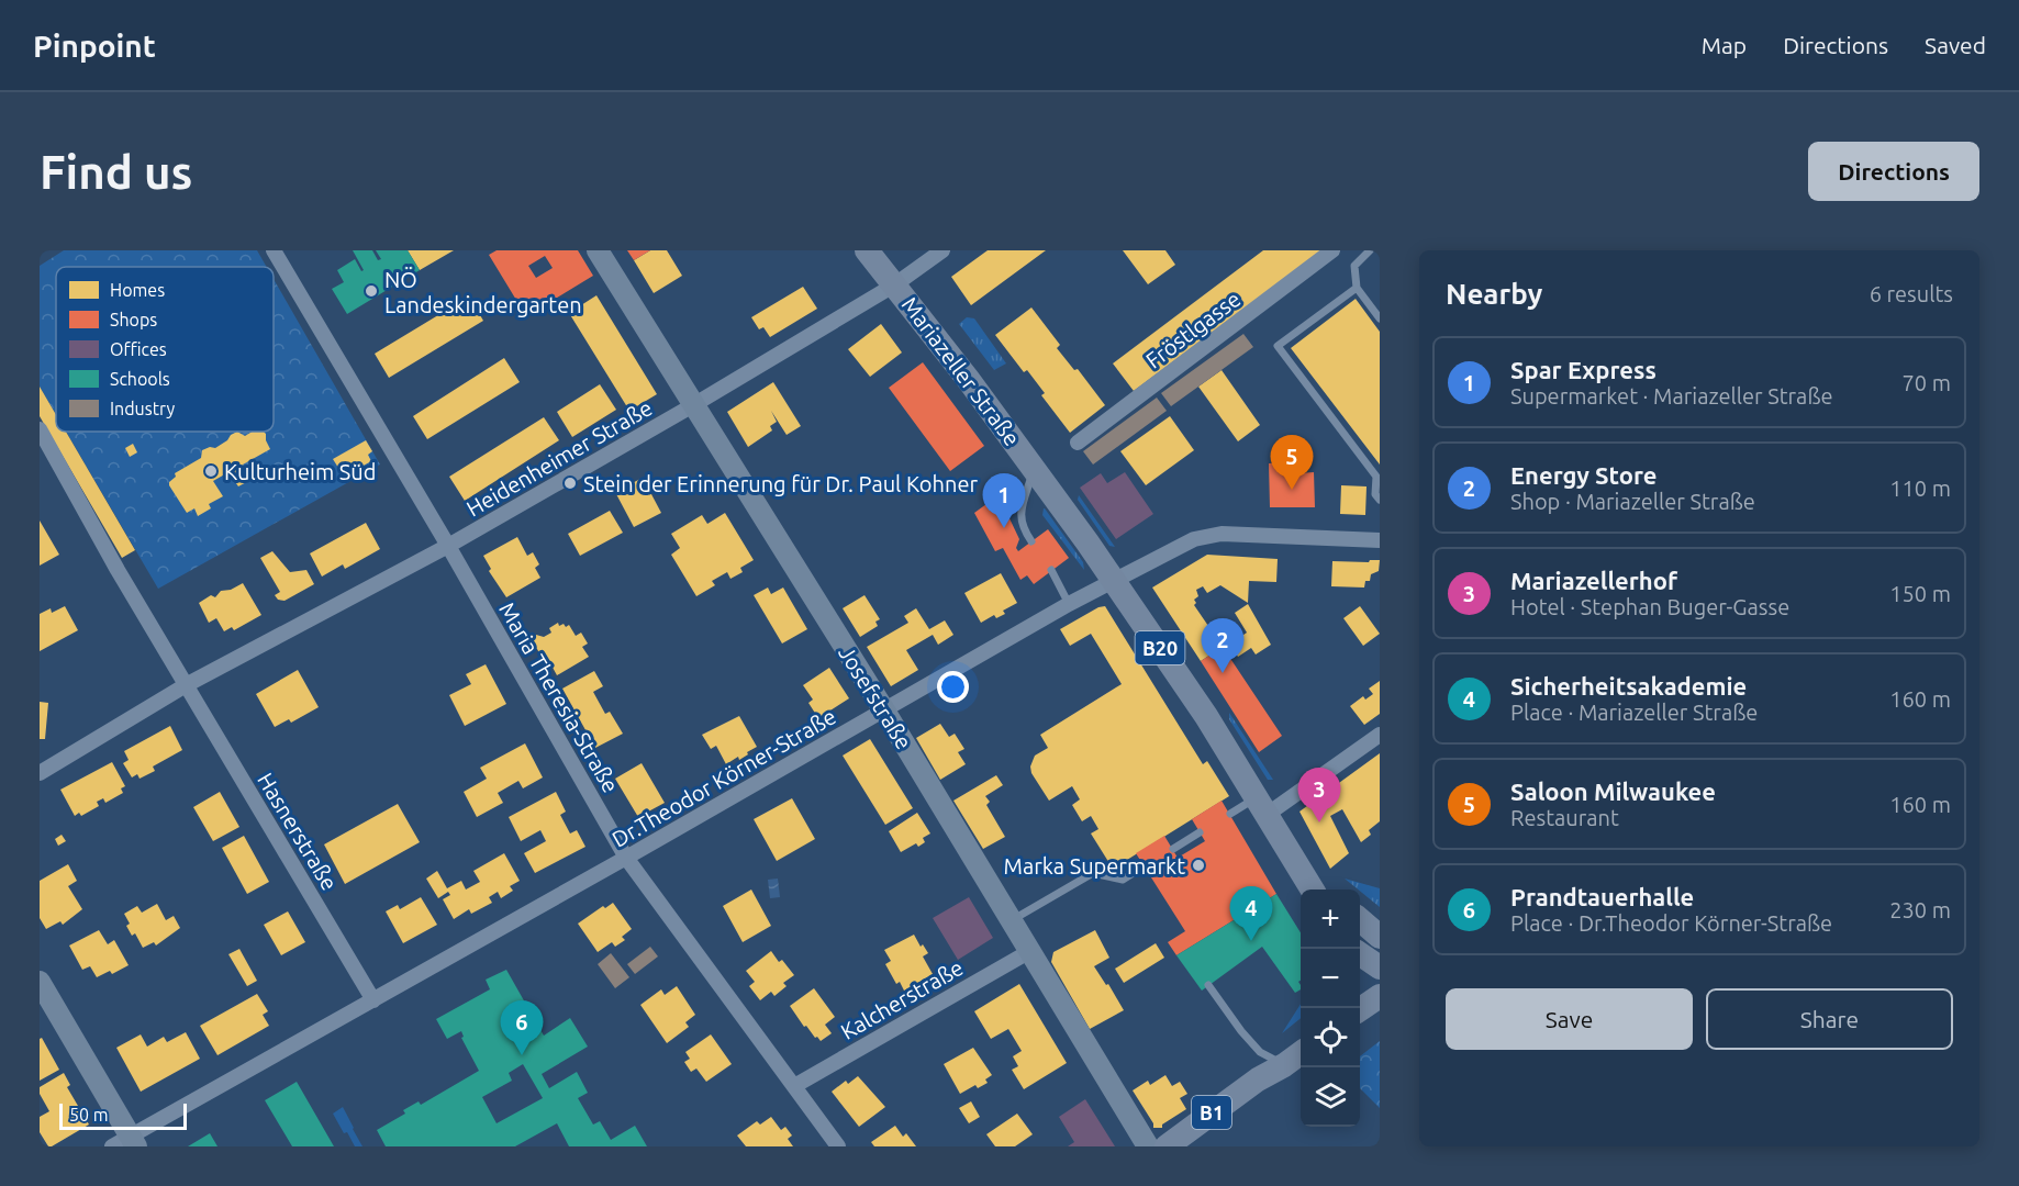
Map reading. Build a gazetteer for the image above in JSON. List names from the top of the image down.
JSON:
{
  "streets": {
    "main road": ["Mariazeller Straße", "B20", "B1"],
    "street": [
      "Fröstlgasse",
      "Heidenheimer Straße",
      "Maria Theresia-Straße",
      "Josefstraße",
      "Dr.Theodor Körner-Straße",
      "Hasnerstraße",
      "Kalcherstraße"
    ]
  },
  "crossings": [
    ["Mariazeller Straße", "Heidenheimer Straße"],
    ["Mariazeller Straße", "Dr.Theodor Körner-Straße"],
    ["Heidenheimer Straße", "Maria Theresia-Straße"],
    ["Heidenheimer Straße", "Josefstraße"],
    ["Heidenheimer Straße", "Hasnerstraße"],
    ["Maria Theresia-Straße", "Dr.Theodor Körner-Straße"],
    ["Maria Theresia-Straße", "Kalcherstraße"],
    ["Josefstraße", "Dr.Theodor Körner-Straße"],
    ["Josefstraße", "Kalcherstraße"],
    ["Dr.Theodor Körner-Straße", "Hasnerstraße"]
  ],
  "places": [
    "NÖ Landeskindergarten",
    "Kulturheim Süd",
    "Stein der Erinnerung für Dr. Paul Kohner",
    "Marka Supermarkt"
  ],
  "legend": [
    "Homes",
    "Shops",
    "Offices",
    "Schools",
    "Industry"
  ],
  "scale_bar": "50 m",
  "page": {
    "header": "Pinpoint",
    "nav": ["Map", "Directions", "Saved"],
    "buttons": [
      "Directions",
      ["Save", "Share"]
    ],
    "title": "Find us",
    "heading": ["Nearby", "6 results"],
    "list": [
      {
        "mark": "1",
        "name": "Spar Express",
        "note": "Supermarket · Mariazeller Straße",
        "value": "70 m"
      },
      {
        "mark": "2",
        "name": "Energy Store",
        "note": "Shop · Mariazeller Straße",
        "value": "110 m"
      },
      {
        "mark": "3",
        "name": "Mariazellerhof",
        "note": "Hotel · Stephan Buger-Gasse",
        "value": "150 m"
      },
      {
        "mark": "4",
        "name": "Sicherheitsakademie",
        "note": "Place · Mariazeller Straße",
        "value": "160 m"
      },
      {
        "mark": "5",
        "name": "Saloon Milwaukee",
        "note": "Restaurant",
        "value": "160 m"
      },
      {
        "mark": "6",
        "name": "Prandtauerhalle",
        "note": "Place · Dr.Theodor Körner-Straße",
        "value": "230 m"
      }
    ],
    "pins": [
      "5",
      "1",
      "2",
      "3",
      "4",
      "6"
    ],
    "map_buttons": ["+", "−"],
    "scale": "50 m"
  }
}
